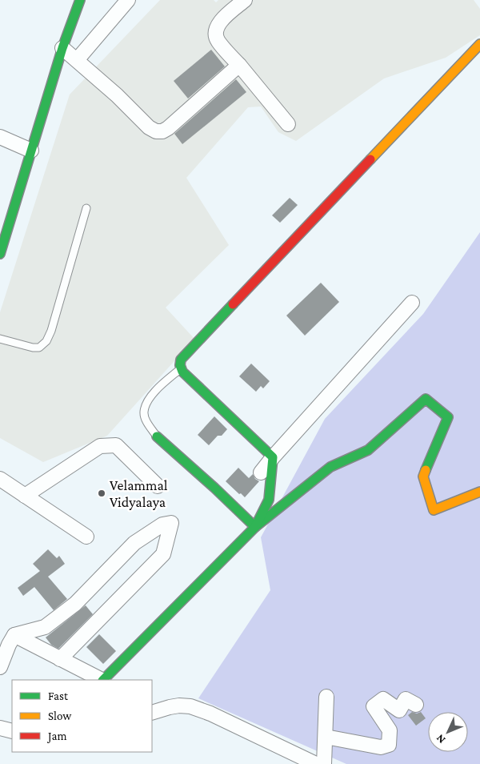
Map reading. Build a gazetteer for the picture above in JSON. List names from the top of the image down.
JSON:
{
  "places": ["Velammal Vidyalaya"],
  "legend": ["Fast", "Slow", "Jam"],
  "north": "bottom left"
}
